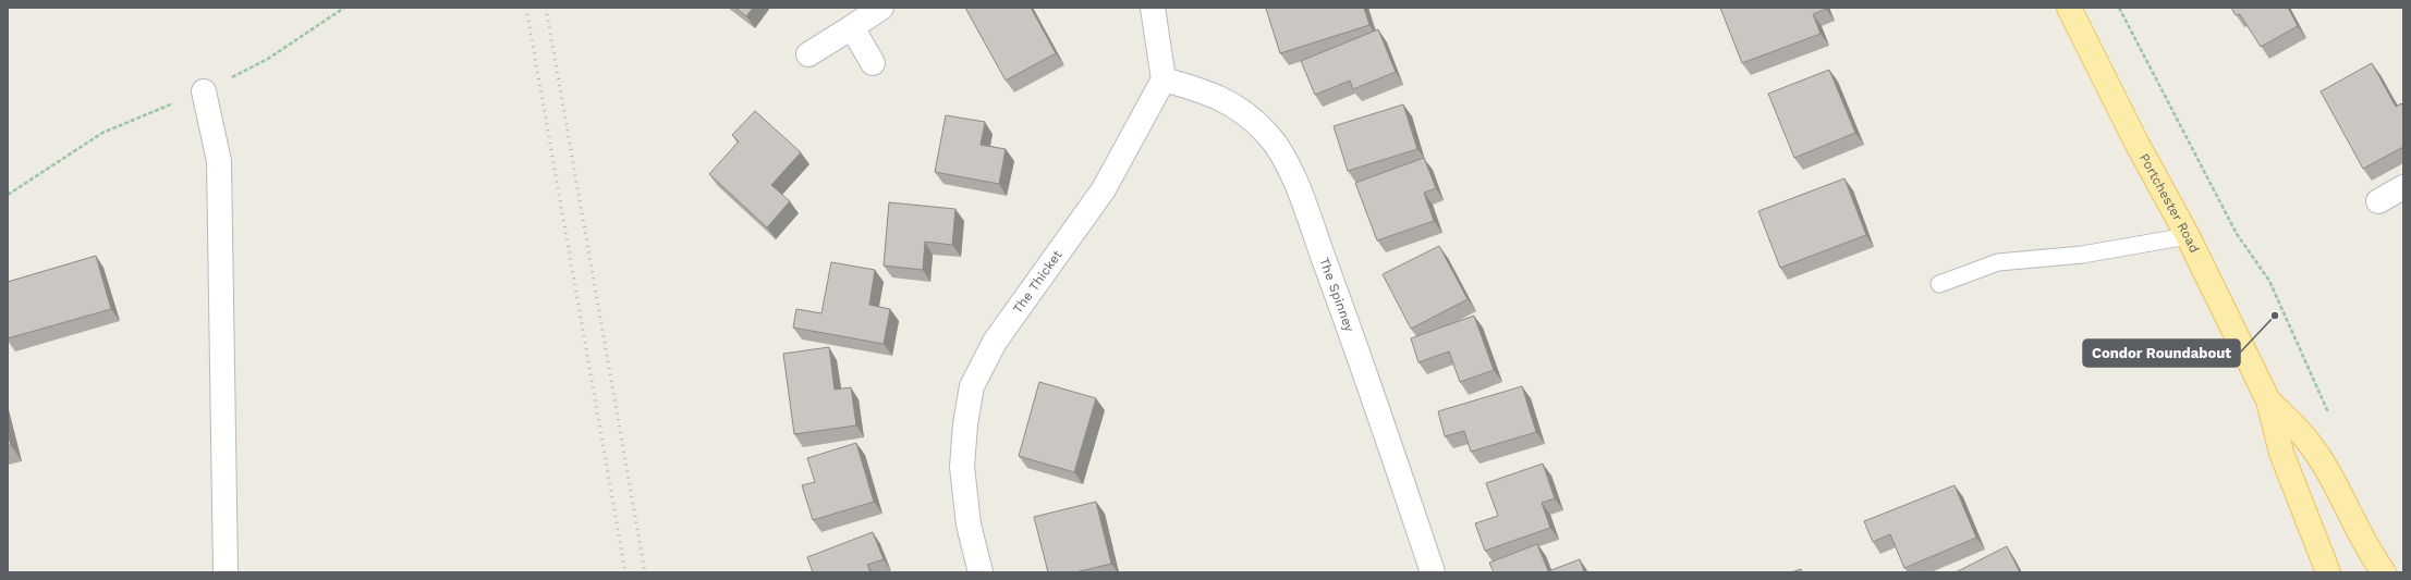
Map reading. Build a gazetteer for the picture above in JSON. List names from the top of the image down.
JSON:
{
  "streets": {
    "main road": ["Portchester Road"],
    "street": ["The Thicket", "The Spinney"]
  },
  "crossings": [
    ["The Thicket", "The Spinney"]
  ],
  "places": ["Condor Roundabout"]
}
